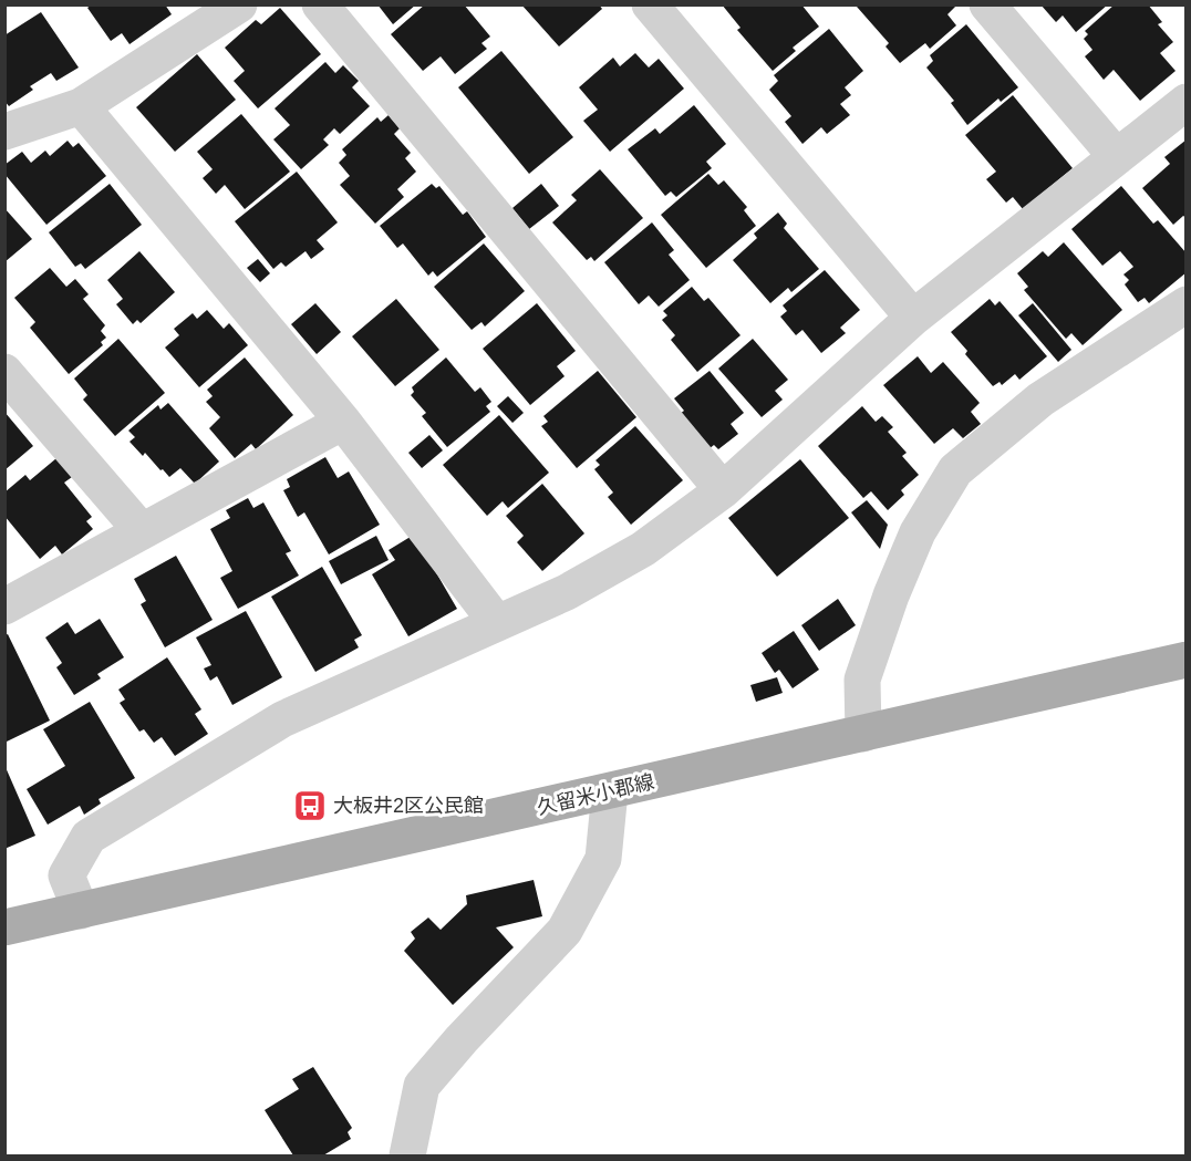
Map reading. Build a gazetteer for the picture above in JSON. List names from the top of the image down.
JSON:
{
  "streets": {
    "main road": ["久留米小郡線"]
  },
  "places": {
    "bus stop": ["大板井2区公民館"]
  }
}
